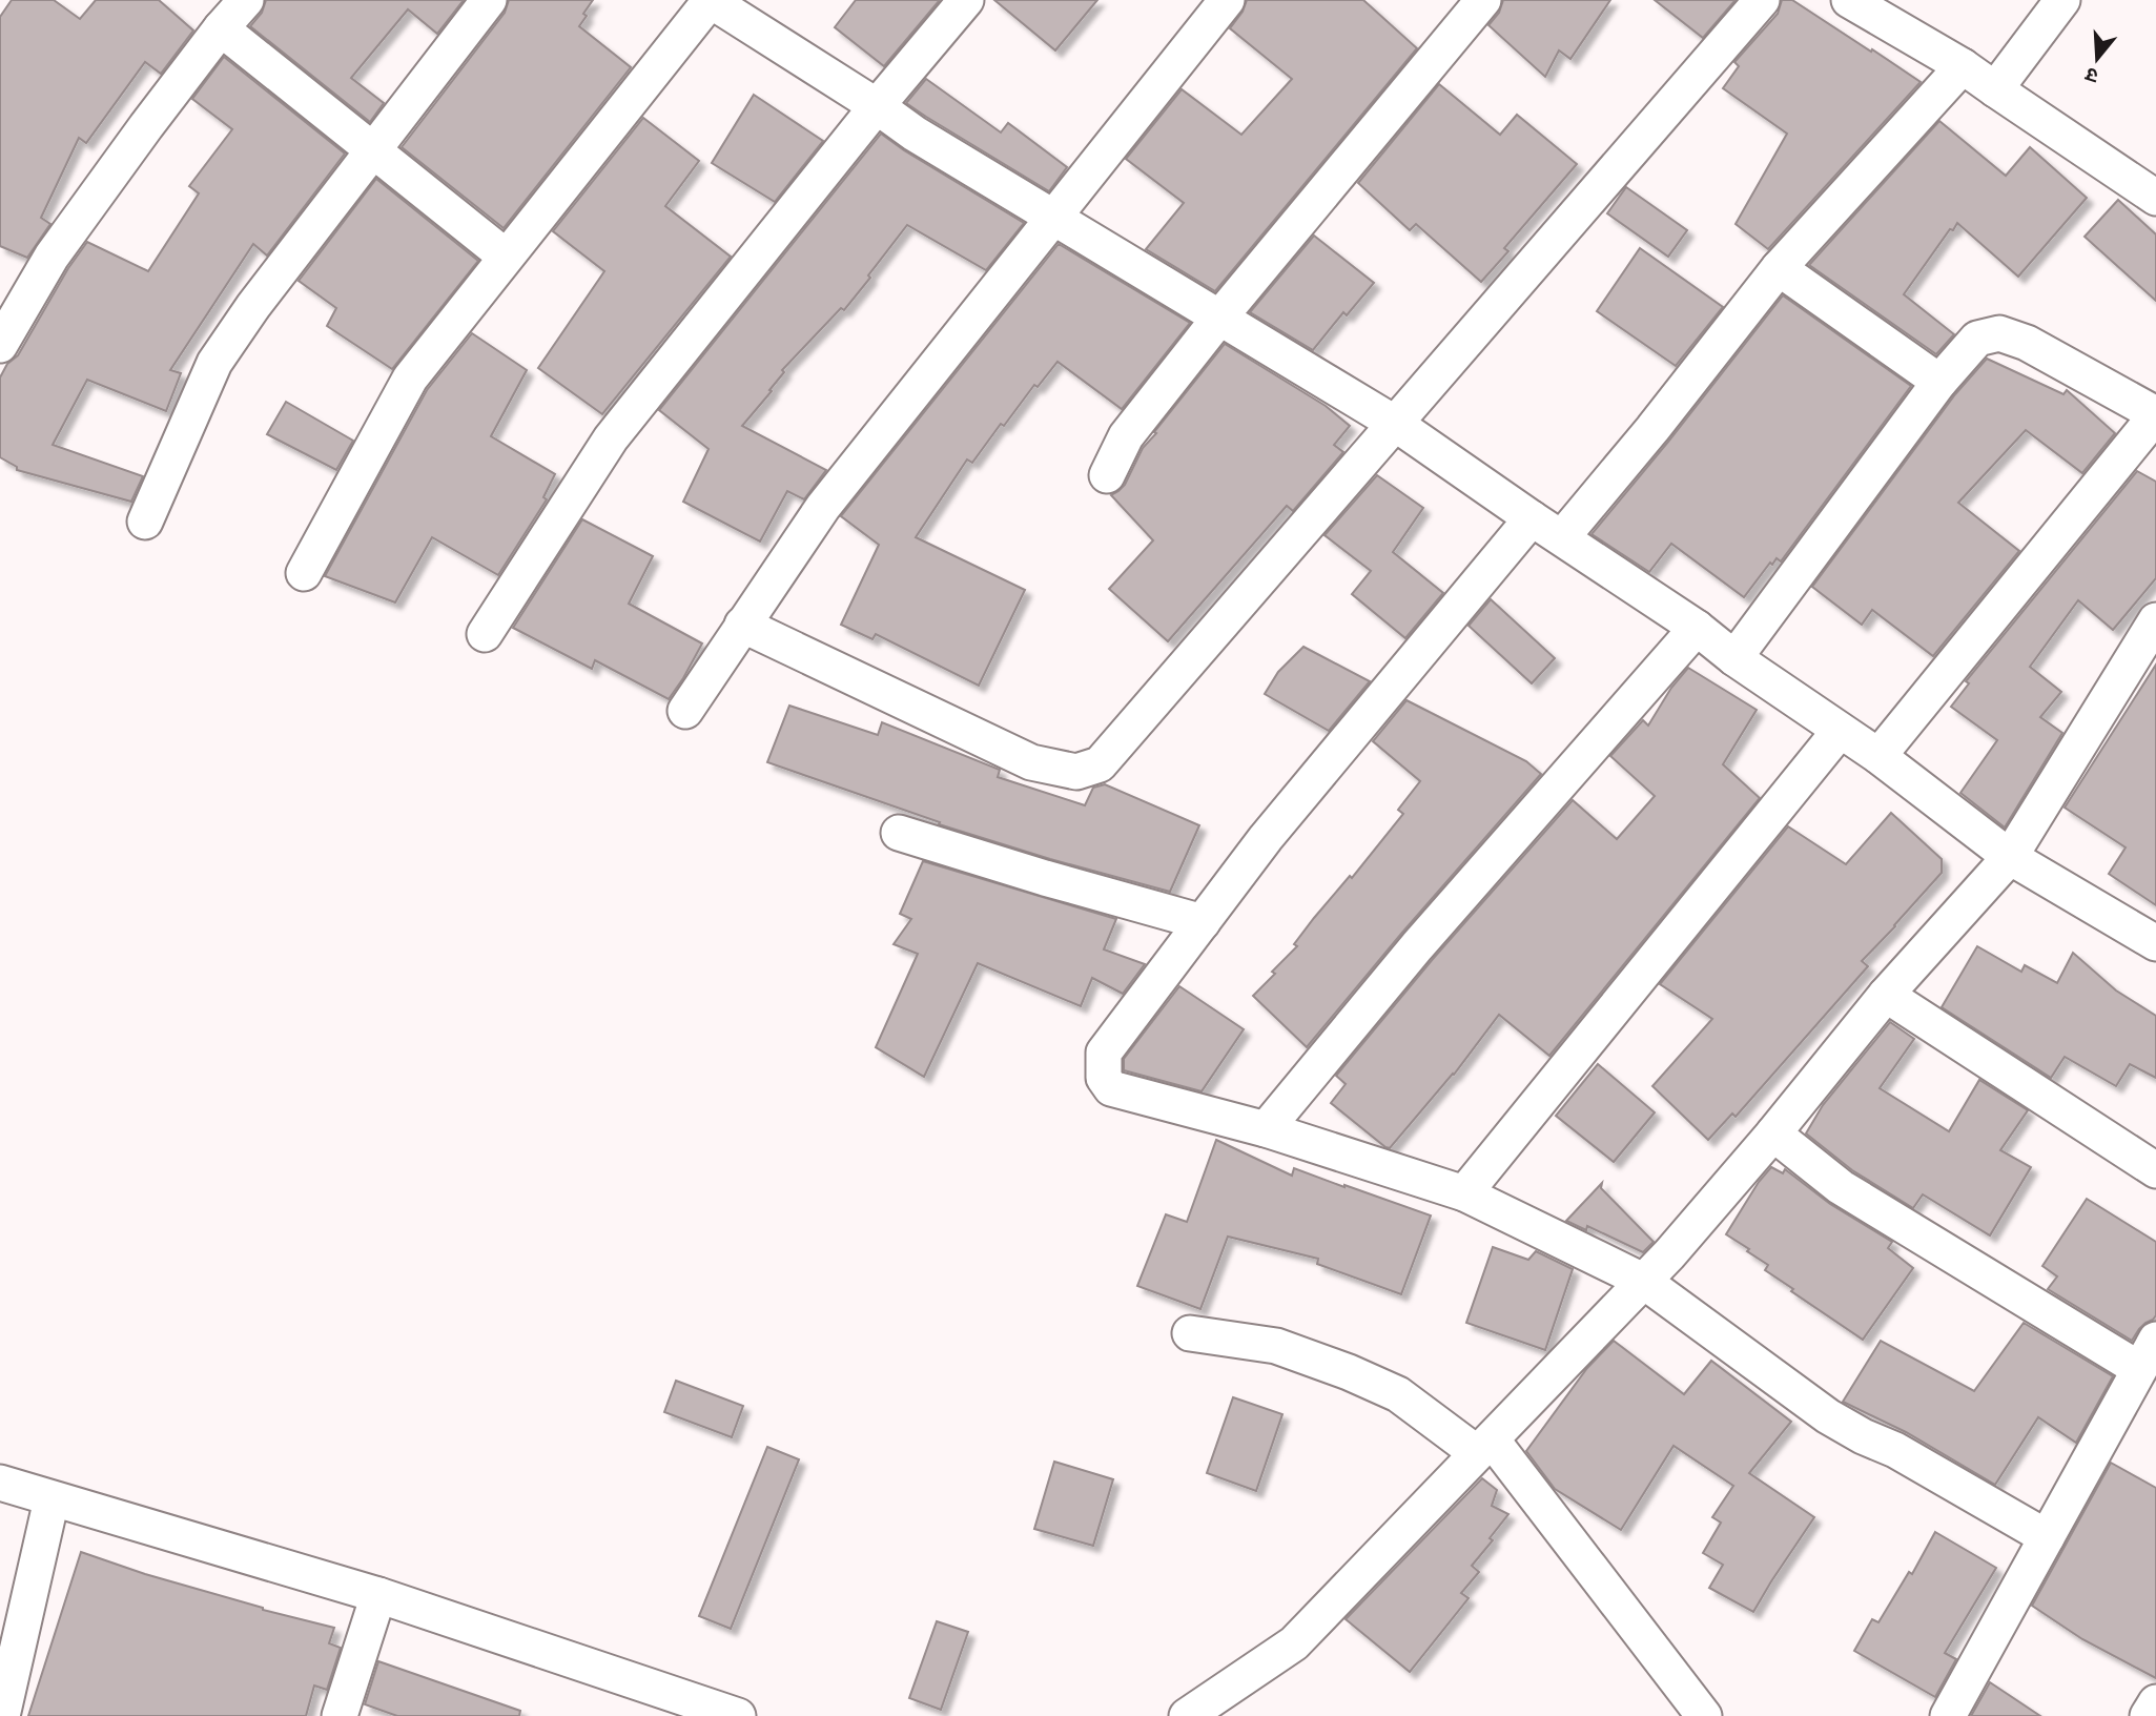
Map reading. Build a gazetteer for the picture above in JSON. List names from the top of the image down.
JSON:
{
  "north": "bottom"
}
